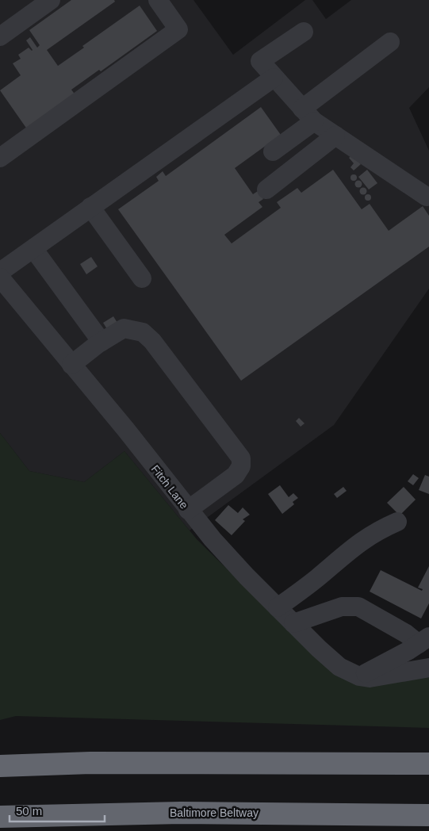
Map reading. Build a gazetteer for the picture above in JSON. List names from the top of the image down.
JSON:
{
  "streets": {
    "highway": ["Baltimore Beltway"],
    "street": ["Fitch Lane"]
  },
  "scale_bar": "50 m"
}
